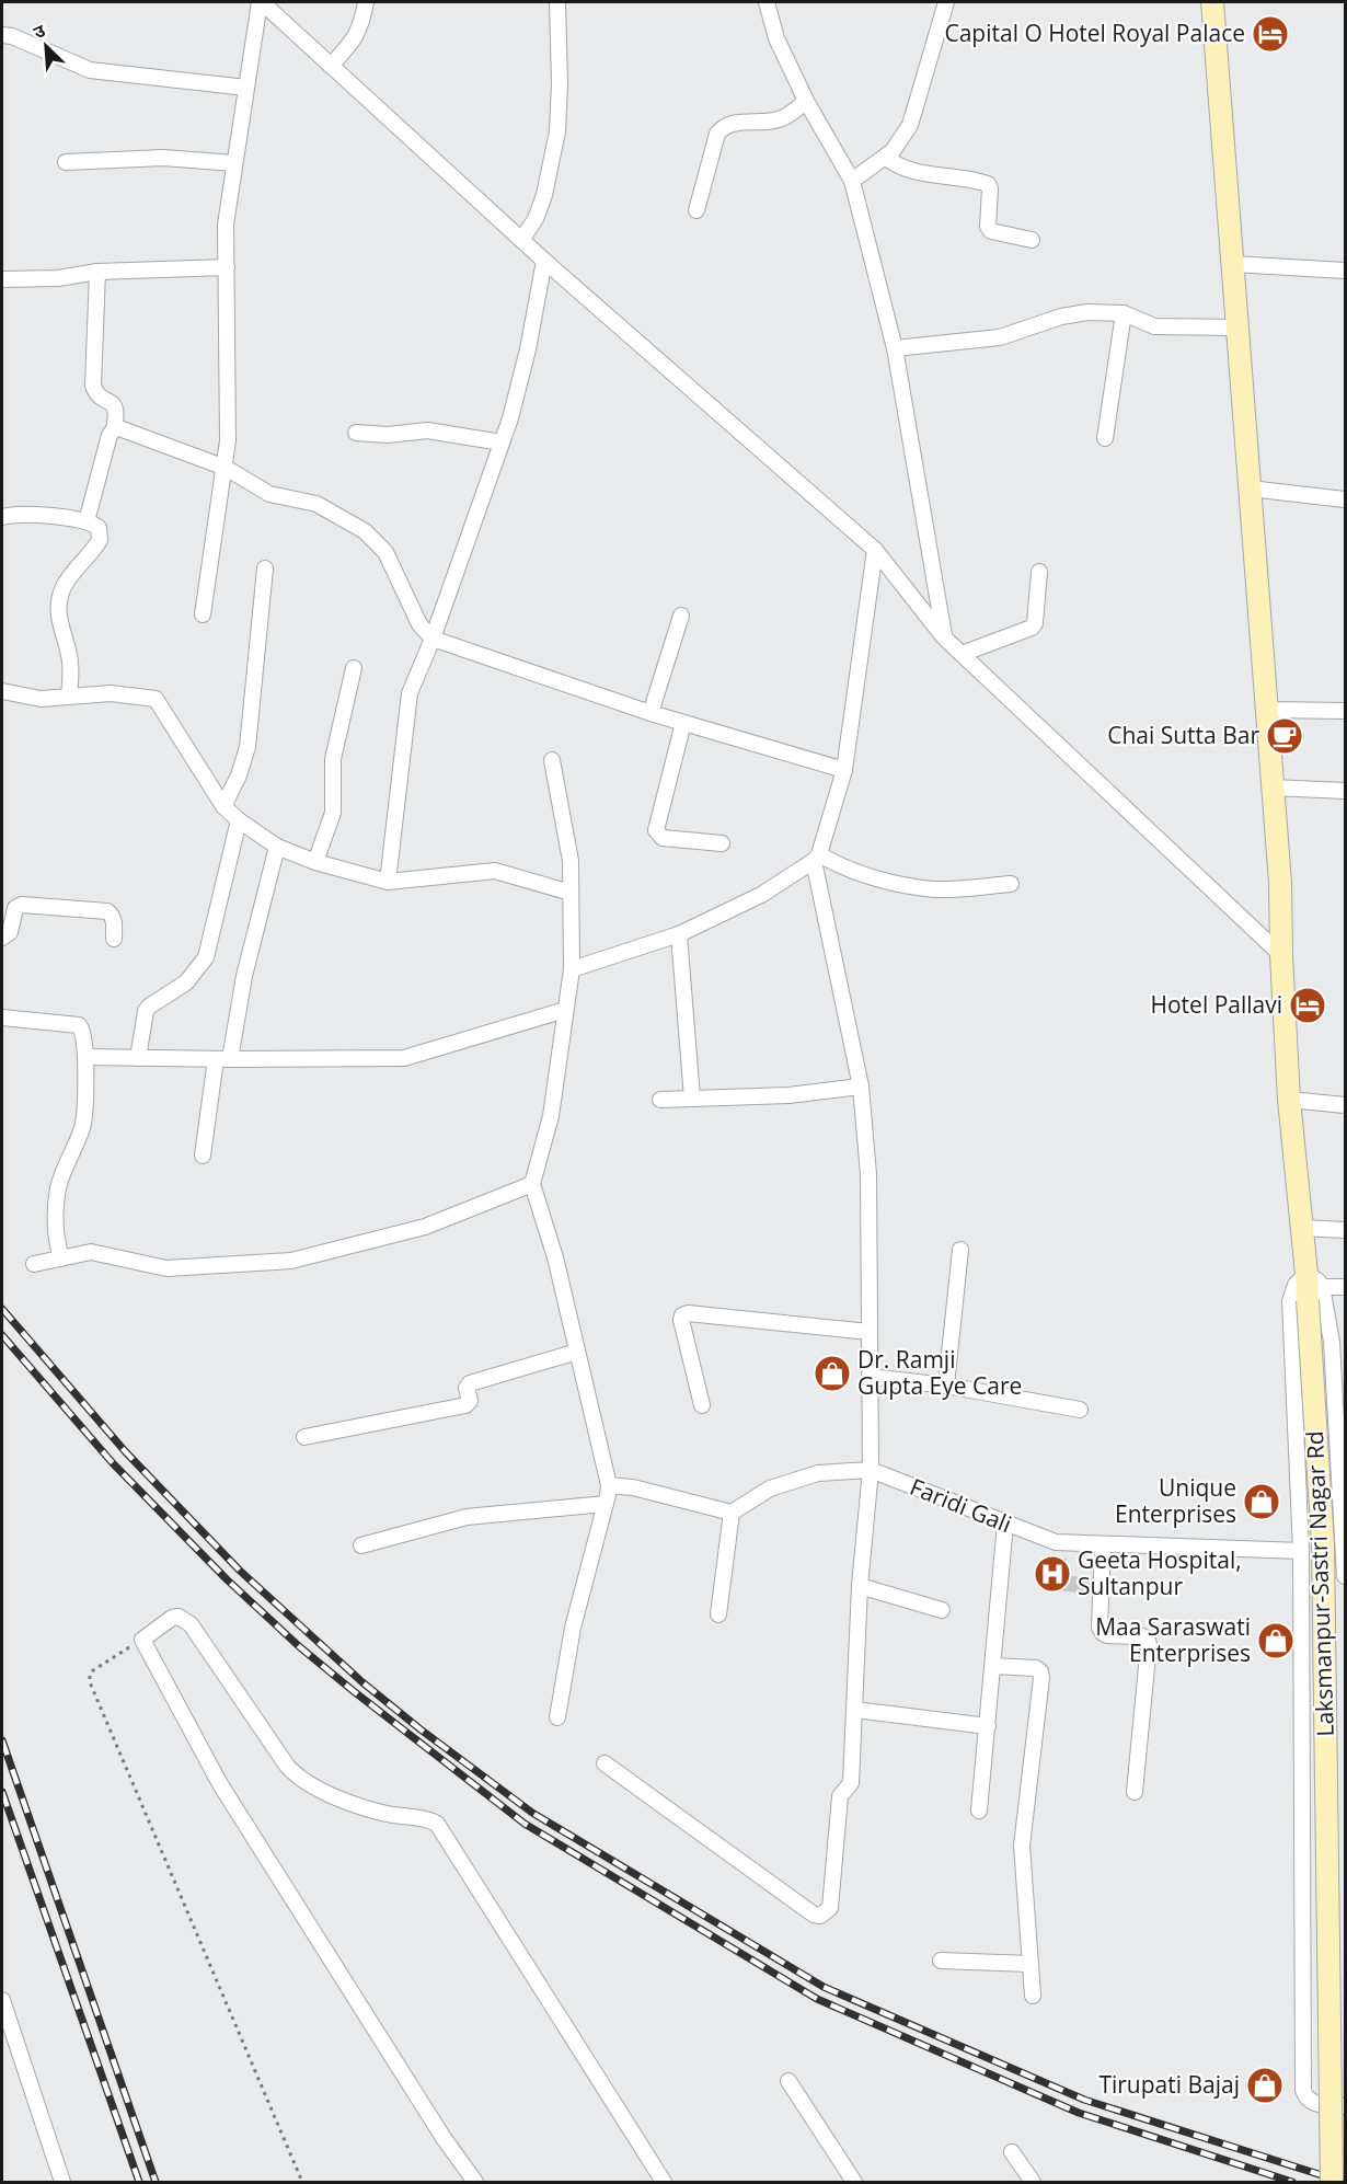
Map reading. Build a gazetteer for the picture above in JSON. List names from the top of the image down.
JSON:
{
  "streets": {
    "street": ["Faridi Gali", "Laksmanpur-Sastri Nagar Rd"]
  },
  "places": {
    "hotel": ["Capital O Hotel Royal Palace", "Hotel Pallavi"],
    "cafe": ["Chai Sutta Bar"],
    "shop": [
      "Dr. Ramji Gupta Eye Care",
      "Unique Enterprises",
      "Maa Saraswati Enterprises",
      "Tirupati Bajaj"
    ],
    "hospital": ["Geeta Hospital, Sultanpur"]
  },
  "north": "top left"
}
